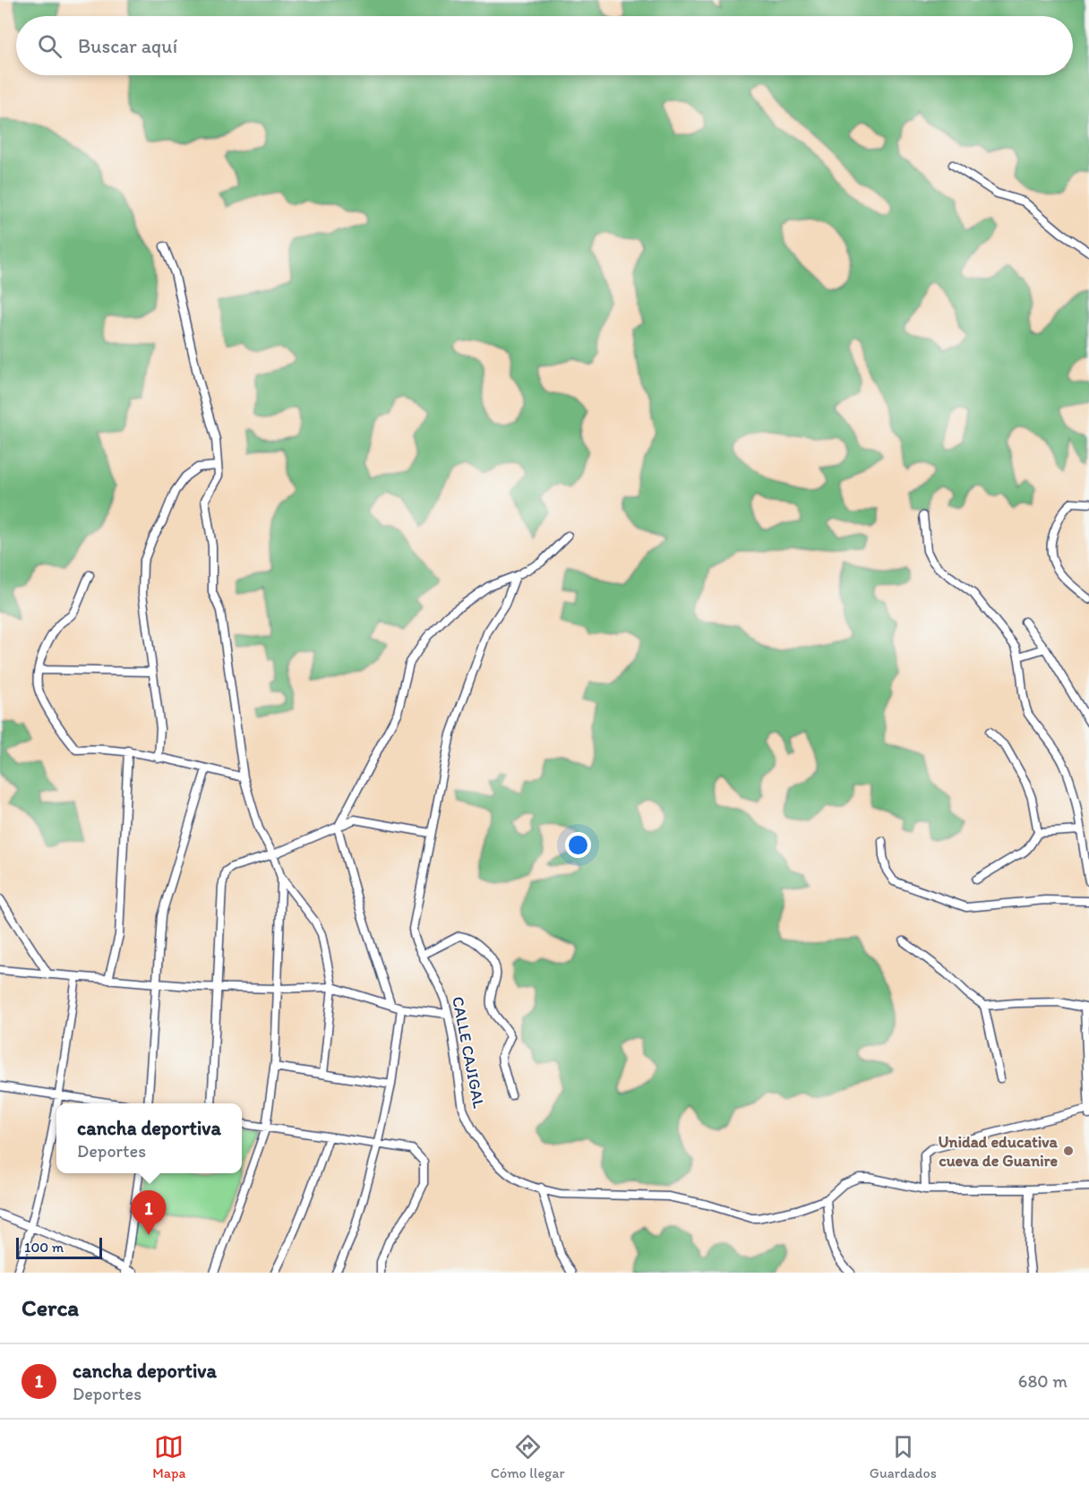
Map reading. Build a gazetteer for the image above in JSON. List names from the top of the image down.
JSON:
{
  "streets": {
    "street": ["CALLE CAJIGAL"]
  },
  "places": ["Unidad educativa cueva de Guanire"],
  "scale_bar": "100 m",
  "page": {
    "search": "Buscar aquí",
    "popup": ["cancha deportiva", "Deportes"],
    "pins": "1",
    "scale": "100 m",
    "heading": "Cerca",
    "list": [
      {
        "mark": "1",
        "name": "cancha deportiva",
        "note": "Deportes",
        "value": "680 m"
      }
    ],
    "nav": ["Mapa", "Cómo llegar", "Guardados"]
  }
}
